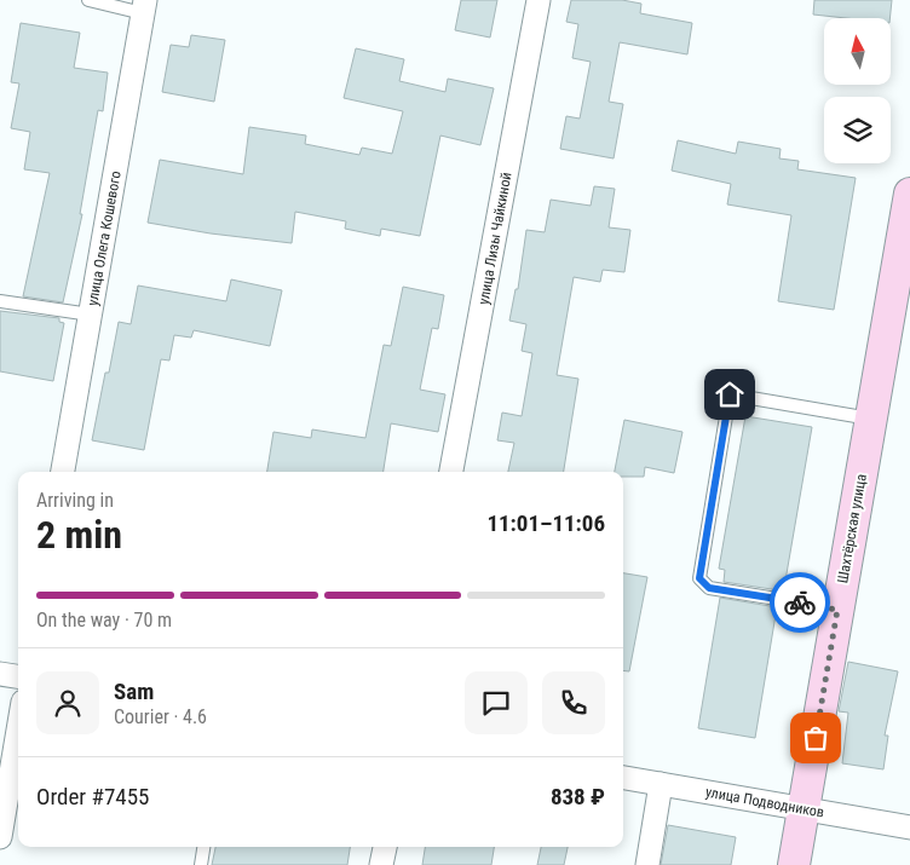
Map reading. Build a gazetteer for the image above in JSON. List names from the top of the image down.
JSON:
{
  "streets": {
    "main road": ["Шахтёрская улица"],
    "street": ["улица Олега Кошевого", "улица Лизы Чайкиной", "улица Подводников"]
  },
  "crossings": [
    ["Шахтёрская улица", "улица Подводников"]
  ],
  "north": "top",
  "page": {
    "heading": ["2 min", "Arriving in", "11:01–11:06"],
    "panel": [
      "Sam",
      "Courier · 4.6",
      "Order #7455",
      "838 ₽"
    ],
    "bar": "On the way · 70 m"
  }
}
